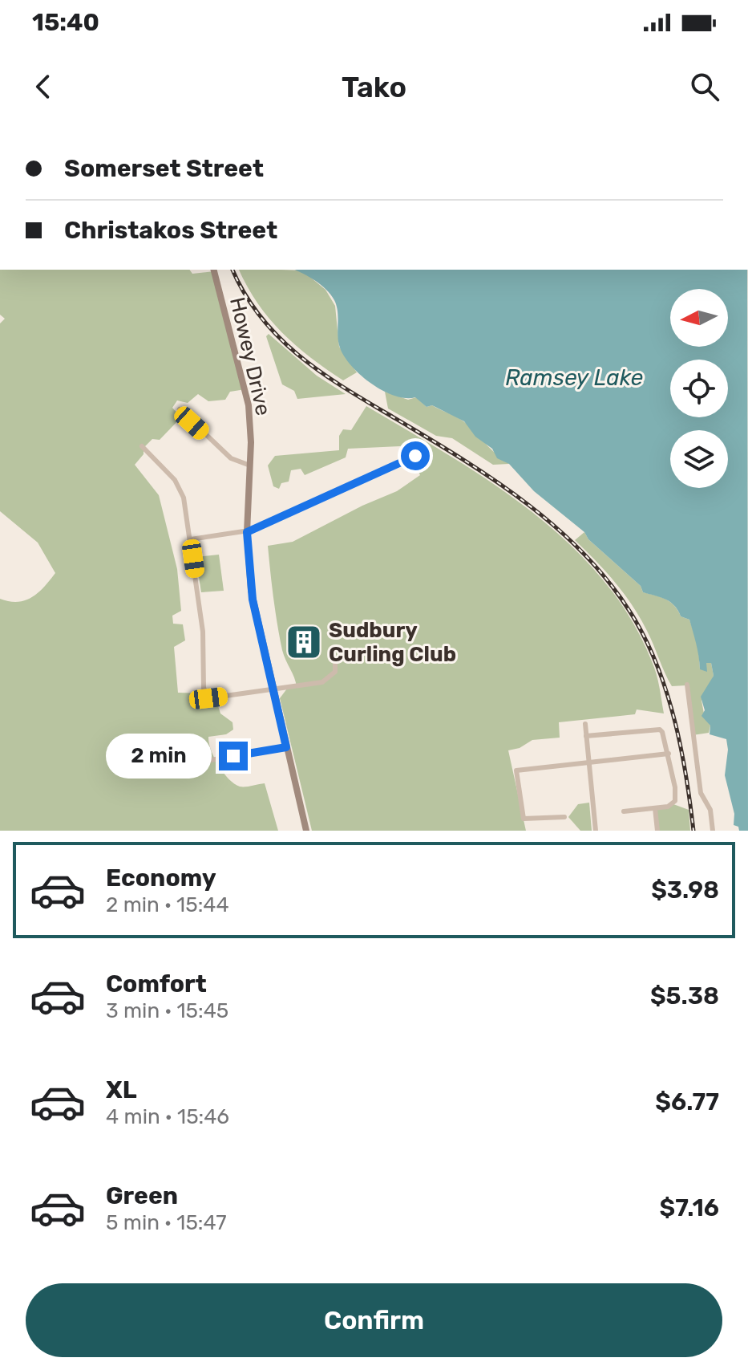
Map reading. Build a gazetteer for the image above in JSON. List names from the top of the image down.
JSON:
{
  "streets": {
    "main road": ["Howey Drive"]
  },
  "water": ["Ramsey Lake"],
  "places": {
    "building": ["Sudbury Curling Club"]
  },
  "north": "left",
  "page": {
    "status": "15:40",
    "header": "Tako",
    "banner": ["Somerset Street", "Christakos Street"],
    "bubble": "2 min",
    "list": [
      {
        "name": "Economy",
        "note": "2 min · 15:44",
        "value": "$3.98"
      },
      {
        "name": "Comfort",
        "note": "3 min · 15:45",
        "value": "$5.38"
      },
      {
        "name": "XL",
        "note": "4 min · 15:46",
        "value": "$6.77"
      },
      {
        "name": "Green",
        "note": "5 min · 15:47",
        "value": "$7.16"
      }
    ],
    "buttons": "Confirm"
  }
}
